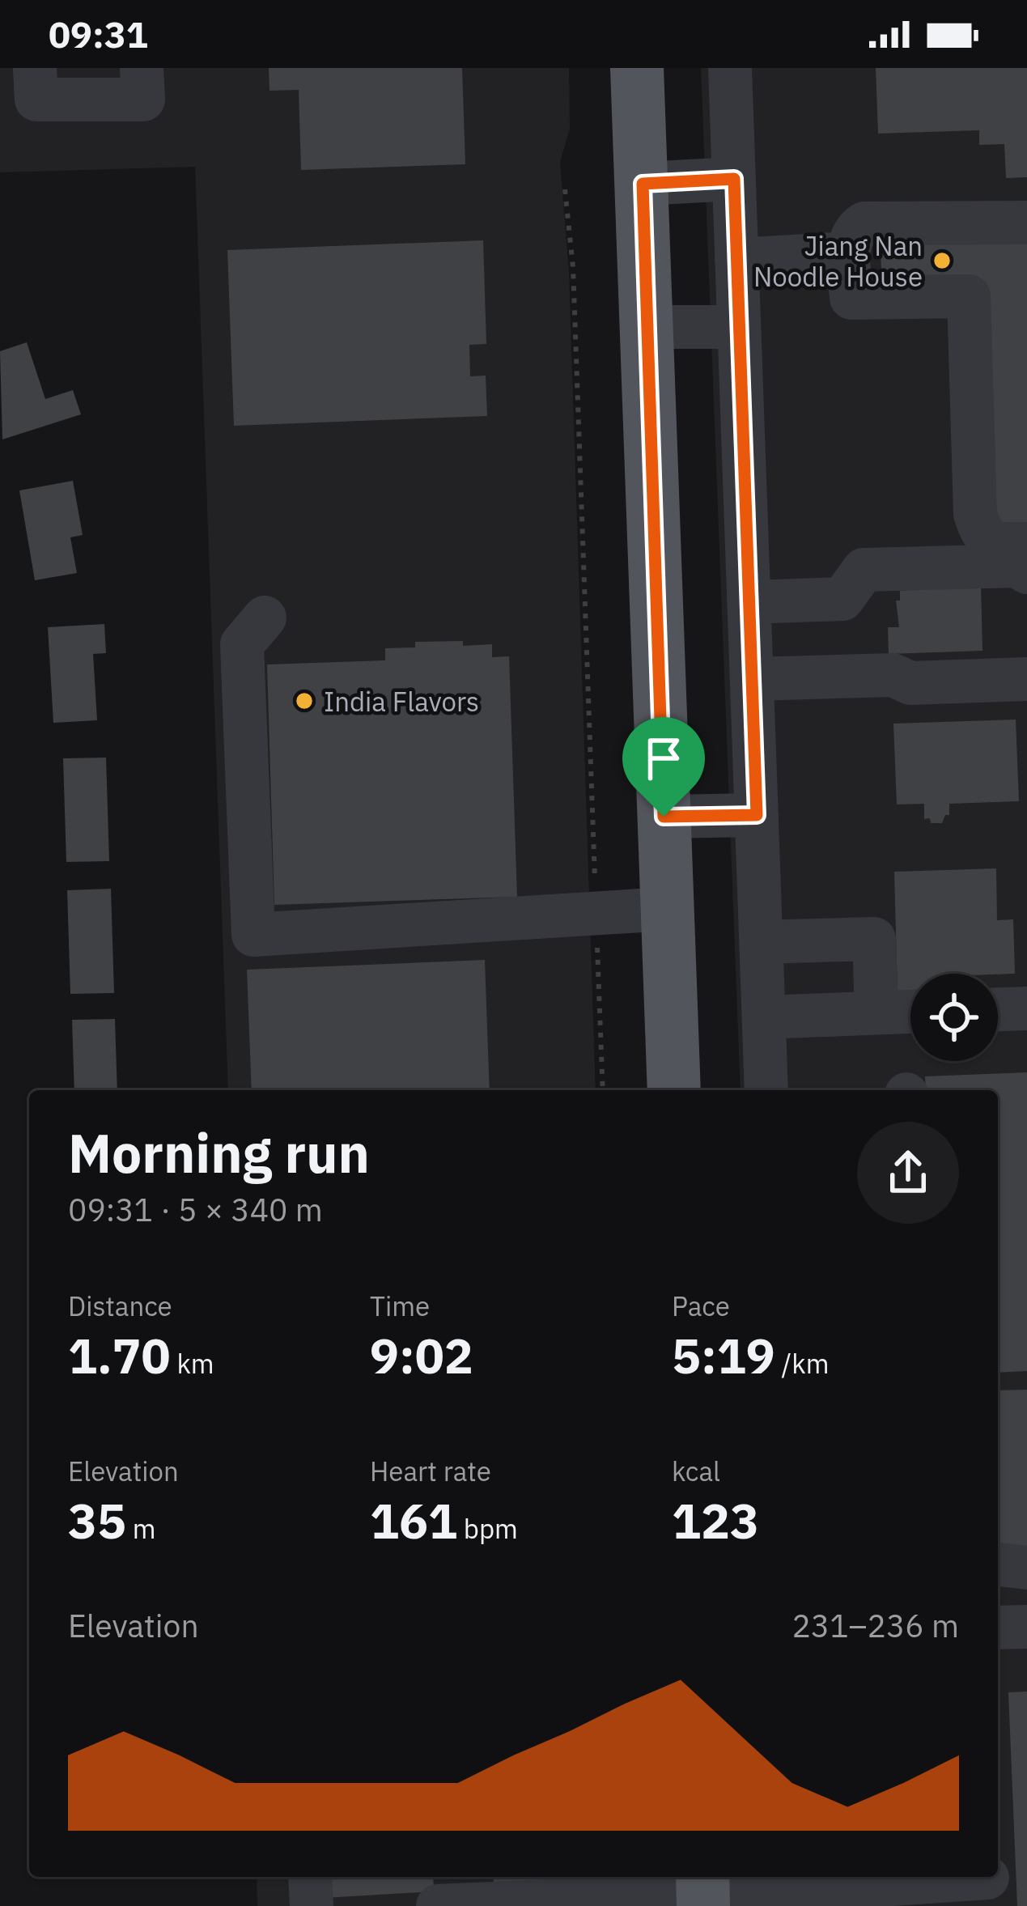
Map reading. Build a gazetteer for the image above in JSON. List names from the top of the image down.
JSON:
{
  "places": ["Jiang Nan Noodle House", "India Flavors"],
  "page": {
    "status": "09:31",
    "heading": ["Morning run", "09:31 · 5 × 340 m"],
    "stats": [
      ["Distance", "1.70 km"],
      ["Time", "9:02"],
      ["Pace", "5:19 /km"],
      ["Elevation", "35 m"],
      ["Heart rate", "161 bpm"],
      ["kcal", "123"]
    ],
    "chart": ["Elevation", "231–236 m"]
  }
}
